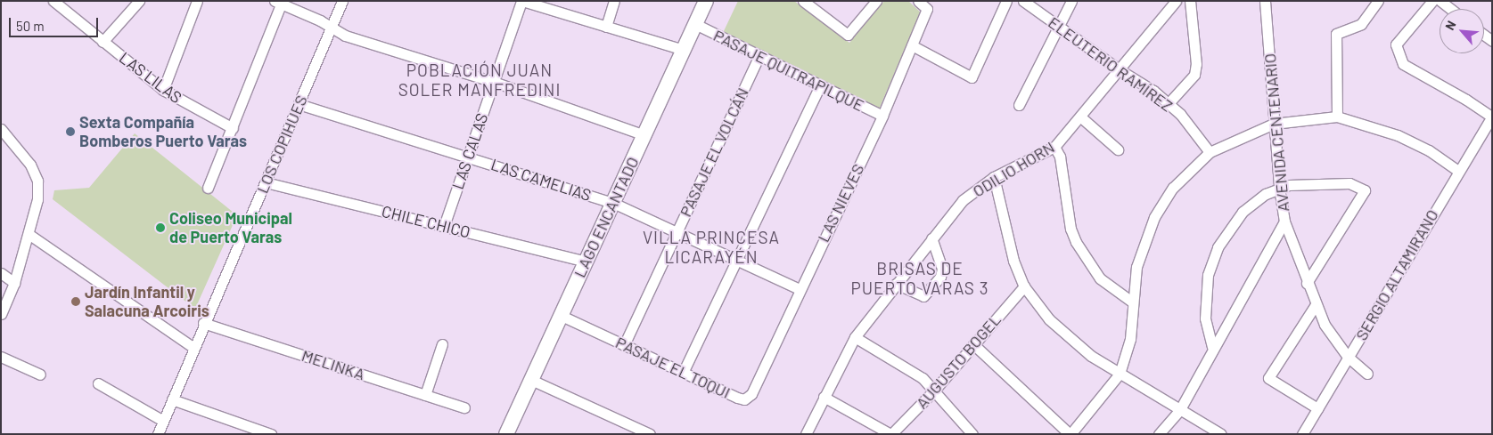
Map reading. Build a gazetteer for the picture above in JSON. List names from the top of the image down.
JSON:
{
  "streets": {
    "street": [
      "ELEUTERIO RAMÍREZ",
      "PASAJE QUITRAPILQUE",
      "LAS LILAS",
      "AVENIDA CENTENARIO",
      "LOS COPIHUES",
      "LAS CALAS",
      "PASAJE EL VOLCÁN",
      "ODILIO HORN",
      "LAS CAMELIAS",
      "LAS NIEVES",
      "LAGO ENCANTADO",
      "CHILE CHICO",
      "SERGIO ALTAMIRANO",
      "AUGUSTO BOGEL",
      "MELINKA",
      "PASAJE EL TOQUI"
    ]
  },
  "crossings": [
    ["ELEUTERIO RAMÍREZ", "ODILIO HORN"],
    ["PASAJE QUITRAPILQUE", "PASAJE EL VOLCÁN"],
    ["PASAJE QUITRAPILQUE", "LAS NIEVES"],
    ["PASAJE QUITRAPILQUE", "LAGO ENCANTADO"],
    ["AVENIDA CENTENARIO", "SERGIO ALTAMIRANO"],
    ["LOS COPIHUES", "LAS CAMELIAS"],
    ["LOS COPIHUES", "CHILE CHICO"],
    ["LOS COPIHUES", "MELINKA"],
    ["LAS CALAS", "LAS CAMELIAS"],
    ["LAS CALAS", "CHILE CHICO"],
    ["PASAJE EL VOLCÁN", "LAS CAMELIAS"],
    ["PASAJE EL VOLCÁN", "PASAJE EL TOQUI"],
    ["LAS CAMELIAS", "LAS NIEVES"],
    ["LAS CAMELIAS", "LAGO ENCANTADO"],
    ["LAS CAMELIAS", "PASAJE EL TOQUI"],
    ["LAS NIEVES", "PASAJE EL TOQUI"],
    ["LAGO ENCANTADO", "CHILE CHICO"],
    ["LAGO ENCANTADO", "PASAJE EL TOQUI"]
  ],
  "districts": ["POBLACIÓN JUAN SOLER MANFREDINI", "VILLA PRINCESA LICARAYÉN", "BRISAS DE PUERTO VARAS 3"],
  "places": ["Sexta Compañía Bomberos Puerto Varas", "Coliseo Municipal de Puerto Varas", "Jardín Infantil y Salacuna Arcoiris"],
  "scale_bar": "50 m",
  "north": "top left"
}
